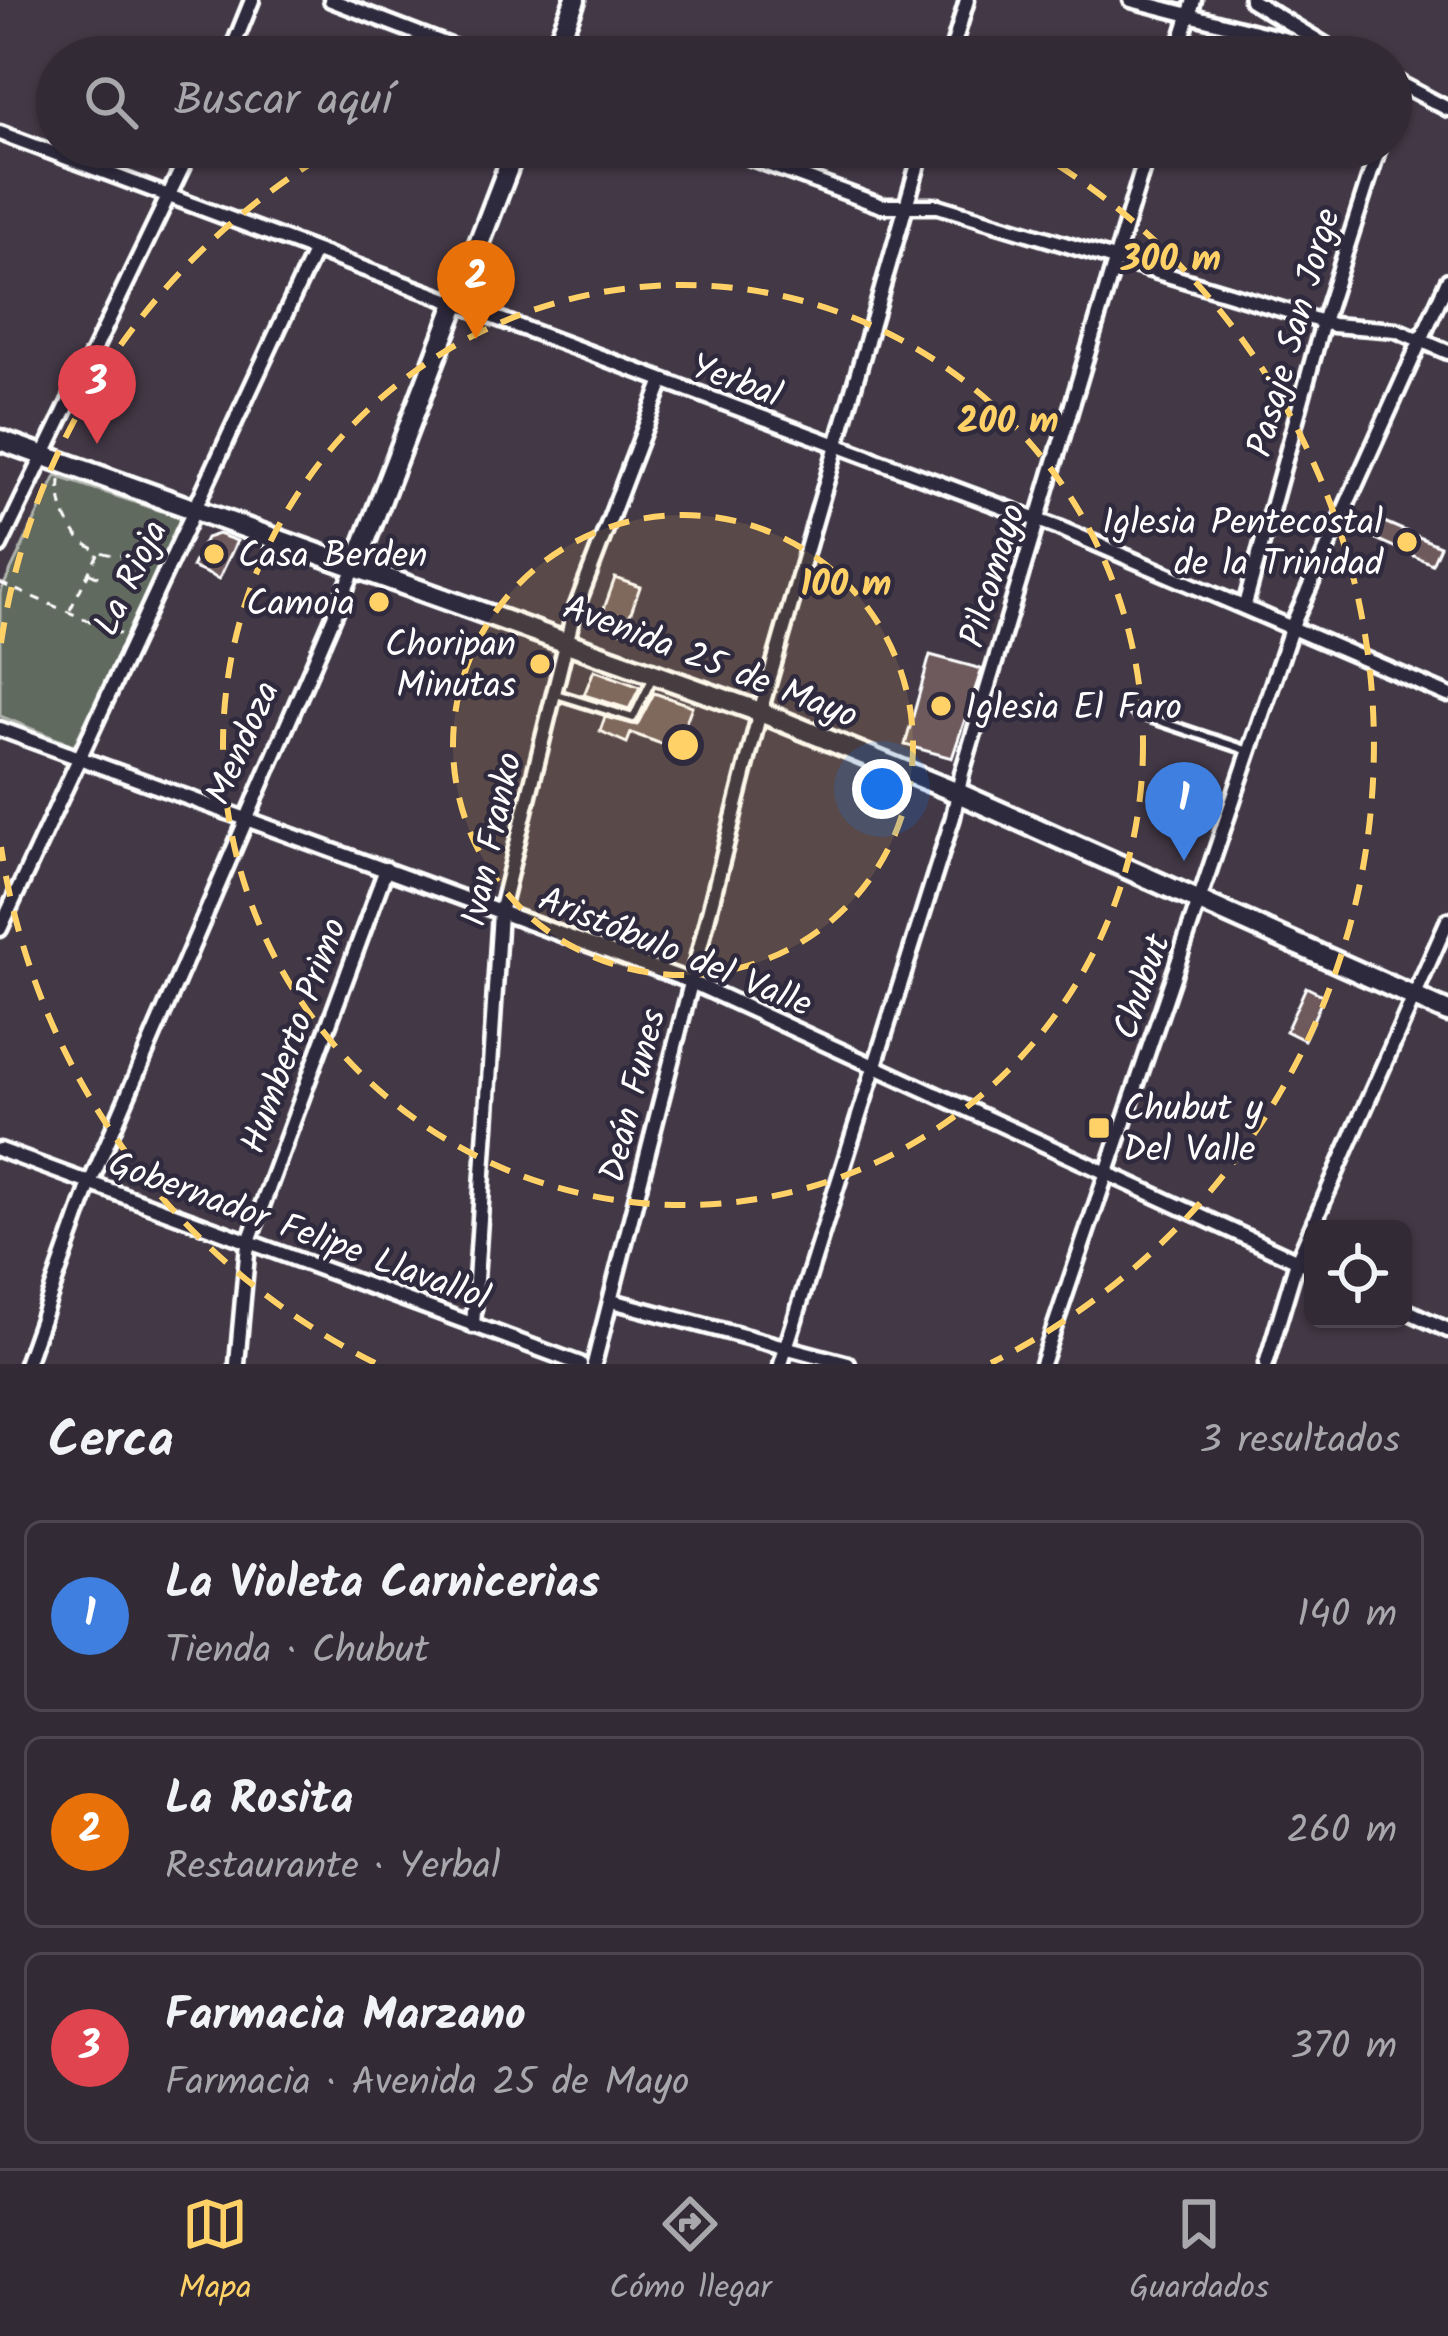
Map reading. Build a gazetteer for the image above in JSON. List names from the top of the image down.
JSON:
{
  "streets": {
    "main road": ["Avenida 25 de Mayo", "Mendoza"],
    "street": [
      "Pasaje San Jorge",
      "Yerbal",
      "Pilcomayo",
      "La Rioja",
      "Ivan Franko",
      "Aristóbulo del Valle",
      "Chubut",
      "Humberto Primo",
      "Deán Funes",
      "Gobernador Felipe Llavallol"
    ]
  },
  "crossings": [
    ["Pasaje San Jorge", "Yerbal"],
    ["Yerbal", "Pilcomayo"],
    ["Yerbal", "La Rioja"],
    ["Yerbal", "Mendoza"],
    ["Yerbal", "Ivan Franko"],
    ["Yerbal", "Chubut"],
    ["Yerbal", "Deán Funes"],
    ["Pilcomayo", "Avenida 25 de Mayo"],
    ["Pilcomayo", "Aristóbulo del Valle"],
    ["La Rioja", "Avenida 25 de Mayo"],
    ["La Rioja", "Aristóbulo del Valle"],
    ["Avenida 25 de Mayo", "Mendoza"],
    ["Avenida 25 de Mayo", "Ivan Franko"],
    ["Avenida 25 de Mayo", "Chubut"],
    ["Avenida 25 de Mayo", "Deán Funes"],
    ["Mendoza", "Aristóbulo del Valle"],
    ["Mendoza", "Gobernador Felipe Llavallol"],
    ["Ivan Franko", "Aristóbulo del Valle"],
    ["Ivan Franko", "Gobernador Felipe Llavallol"],
    ["Aristóbulo del Valle", "Chubut"],
    ["Aristóbulo del Valle", "Humberto Primo"],
    ["Aristóbulo del Valle", "Deán Funes"],
    ["Humberto Primo", "Gobernador Felipe Llavallol"]
  ],
  "places": {
    "other": [
      "Iglesia Pentecostal de la Trinidad",
      "Casa Berden",
      "Camoia",
      "Choripan Minutas",
      "Iglesia El Faro"
    ],
    "transit": ["Chubut y Del Valle"]
  },
  "page": {
    "search": "Buscar aquí",
    "pins": ["2", "3", "1"],
    "heading": ["Cerca", "3 resultados"],
    "list": [
      {
        "mark": "1",
        "name": "La Violeta Carnicerias",
        "note": "Tienda · Chubut",
        "value": "140 m"
      },
      {
        "mark": "2",
        "name": "La Rosita",
        "note": "Restaurante · Yerbal",
        "value": "260 m"
      },
      {
        "mark": "3",
        "name": "Farmacia Marzano",
        "note": "Farmacia · Avenida 25 de Mayo",
        "value": "370 m"
      }
    ],
    "nav": ["Mapa", "Cómo llegar", "Guardados"]
  },
  "rings": ["300 m", "200 m", "100 m"]
}
